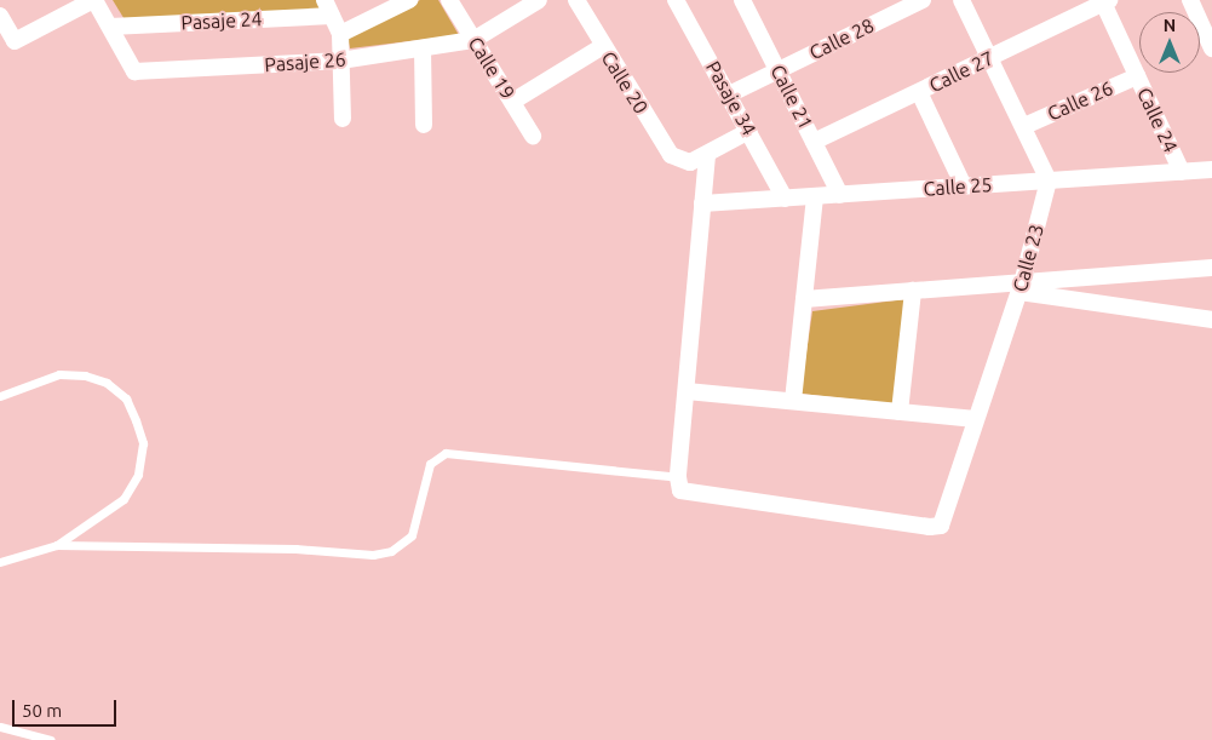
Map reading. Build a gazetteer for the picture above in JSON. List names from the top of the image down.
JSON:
{
  "streets": {
    "street": [
      "Pasaje 24",
      "Calle 28",
      "Pasaje 26",
      "Calle 19",
      "Calle 27",
      "Calle 20",
      "Calle 21",
      "Pasaje 34",
      "Calle 26",
      "Calle 24",
      "Calle 25",
      "Calle 23"
    ]
  },
  "crossings": [
    ["Pasaje 24", "Pasaje 26"],
    ["Calle 28", "Calle 21"],
    ["Calle 28", "Pasaje 34"],
    ["Pasaje 26", "Calle 19"],
    ["Calle 27", "Calle 21"],
    ["Calle 27", "Calle 24"],
    ["Calle 21", "Calle 25"],
    ["Pasaje 34", "Calle 25"],
    ["Calle 26", "Calle 24"],
    ["Calle 24", "Calle 25"],
    ["Calle 25", "Calle 23"]
  ],
  "scale_bar": "50 m",
  "north": "top"
}
